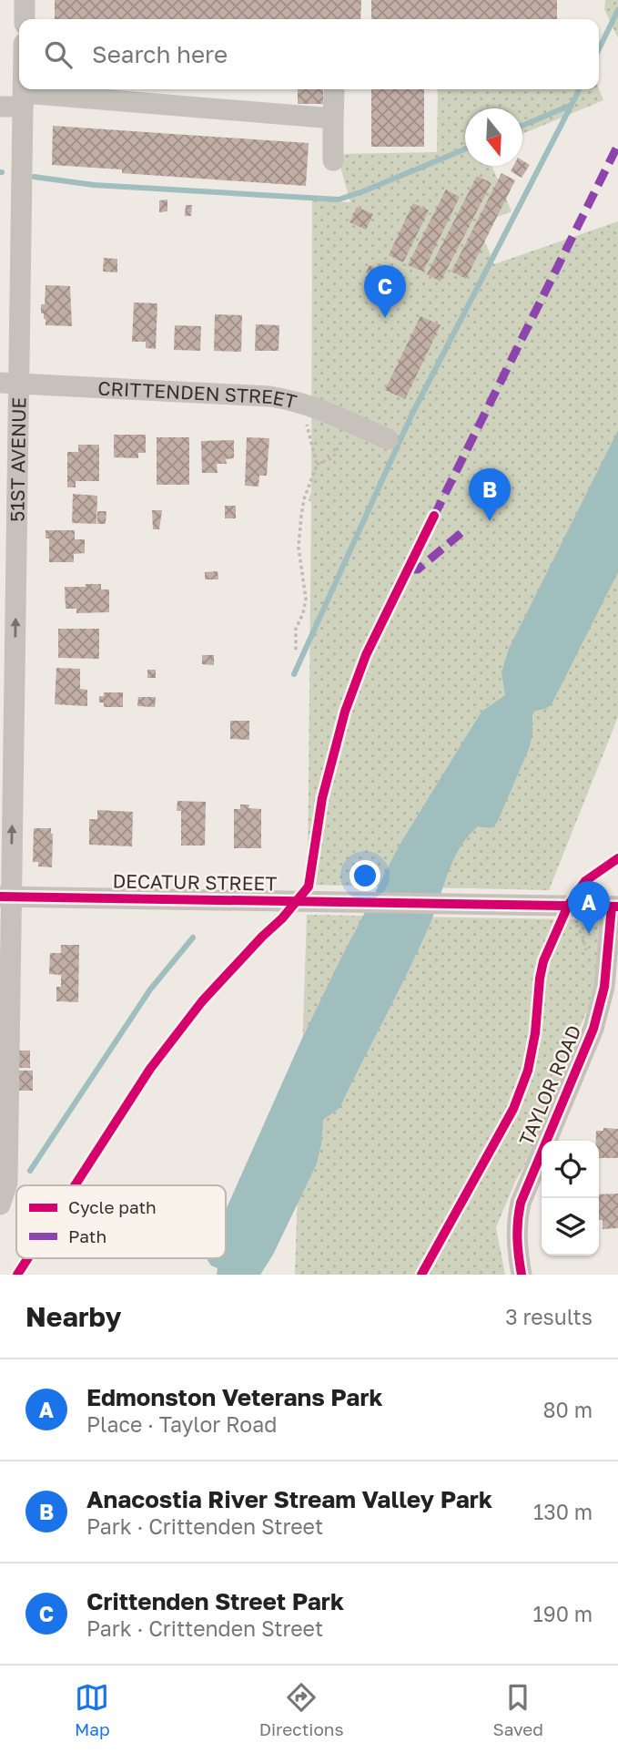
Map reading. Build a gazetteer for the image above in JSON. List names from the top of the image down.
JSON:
{
  "streets": {
    "street": [
      "CRITTENDEN STREET",
      "51ST AVENUE",
      "DECATUR STREET",
      "TAYLOR ROAD"
    ]
  },
  "crossings": [
    ["CRITTENDEN STREET", "51ST AVENUE"],
    ["51ST AVENUE", "DECATUR STREET"],
    ["DECATUR STREET", "TAYLOR ROAD"]
  ],
  "one_way": ["51ST AVENUE"],
  "legend": ["Cycle path", "Path"],
  "north": "bottom",
  "page": {
    "search": "Search here",
    "pins": ["C", "B", "A"],
    "heading": ["Nearby", "3 results"],
    "list": [
      {
        "mark": "A",
        "name": "Edmonston Veterans Park",
        "note": "Place · Taylor Road",
        "value": "80 m"
      },
      {
        "mark": "B",
        "name": "Anacostia River Stream Valley Park",
        "note": "Park · Crittenden Street",
        "value": "130 m"
      },
      {
        "mark": "C",
        "name": "Crittenden Street Park",
        "note": "Park · Crittenden Street",
        "value": "190 m"
      }
    ],
    "nav": ["Map", "Directions", "Saved"]
  }
}
